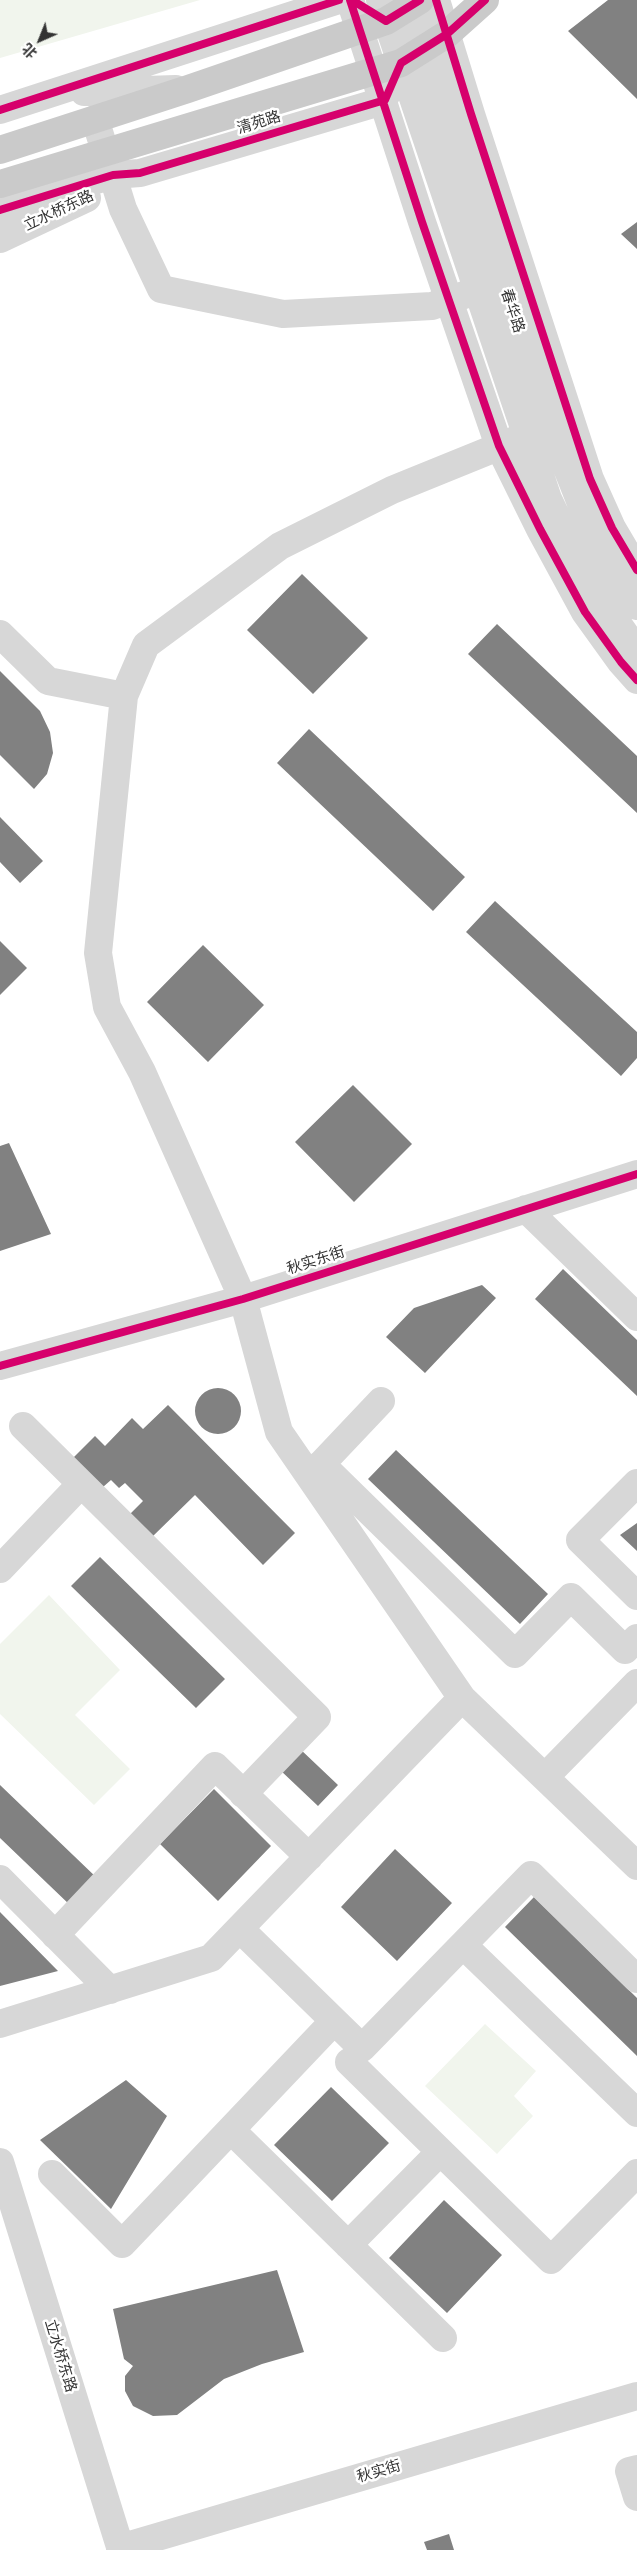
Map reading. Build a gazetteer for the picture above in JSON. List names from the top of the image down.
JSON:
{
  "streets": {
    "main road": ["清苑路"],
    "street": [
      "立水桥东路",
      "春华路",
      "秋实东街",
      "秋实街"
    ]
  },
  "crossings": [
    ["清苑路", "立水桥东路"],
    ["清苑路", "春华路"],
    ["立水桥东路", "秋实街"]
  ],
  "north": "bottom left"
}
